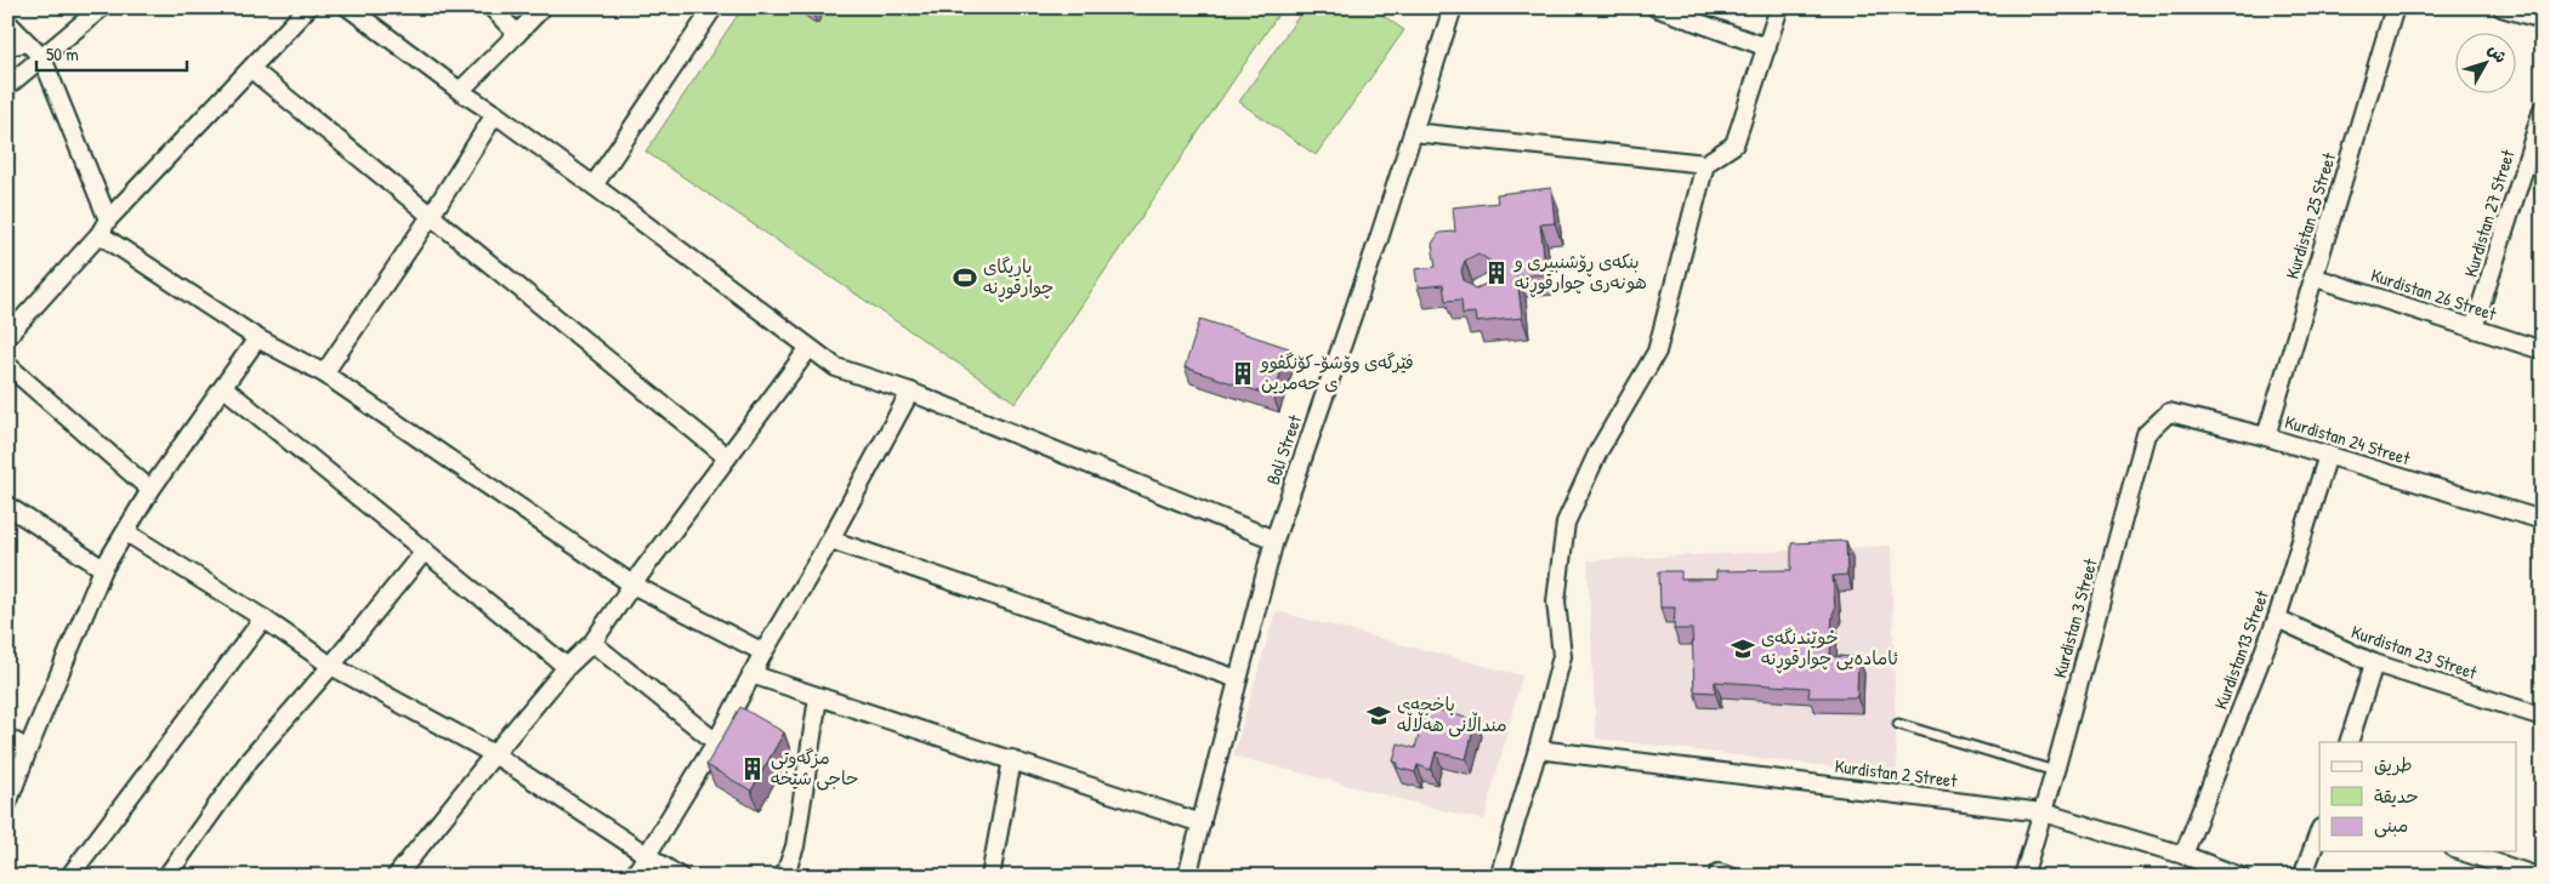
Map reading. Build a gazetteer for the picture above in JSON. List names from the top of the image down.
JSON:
{
  "streets": {
    "street": [
      "Kurdistan 27 Street",
      "Kurdistan 25 Street",
      "Kurdistan 26 Street",
      "Kurdistan 24 Street",
      "Boli Street",
      "Kurdistan 3 Street",
      "Kurdistan13 Street",
      "Kurdistan 23 Street",
      "Kurdistan 2 Street"
    ]
  },
  "crossings": [
    ["Kurdistan 27 Street", "Kurdistan 26 Street"],
    ["Kurdistan 25 Street", "Kurdistan 26 Street"],
    ["Kurdistan 25 Street", "Kurdistan 24 Street"],
    ["Kurdistan 24 Street", "Kurdistan 3 Street"],
    ["Kurdistan 24 Street", "Kurdistan13 Street"],
    ["Kurdistan 3 Street", "Kurdistan 2 Street"],
    ["Kurdistan13 Street", "Kurdistan 23 Street"],
    ["Kurdistan13 Street", "Kurdistan 2 Street"]
  ],
  "places": {
    "building": ["بنکەی ڕۆشنبیری و هونەری چوارقوڕنە", "فێرگەی وۆشۆ-کۆنگفوو ی حەمرین", "مزگەوتی حاجی شێخە"],
    "sports": ["یاریگای چوارقوڕنە"],
    "school or university": ["خوێندنگەی ئامادەیی چوارقوڕنە", "باخچەی منداڵانی هەڵاڵە"]
  },
  "legend": ["طريق", "حديقة", "مبنى"],
  "scale_bar": "50 m",
  "north": "top right"
}
